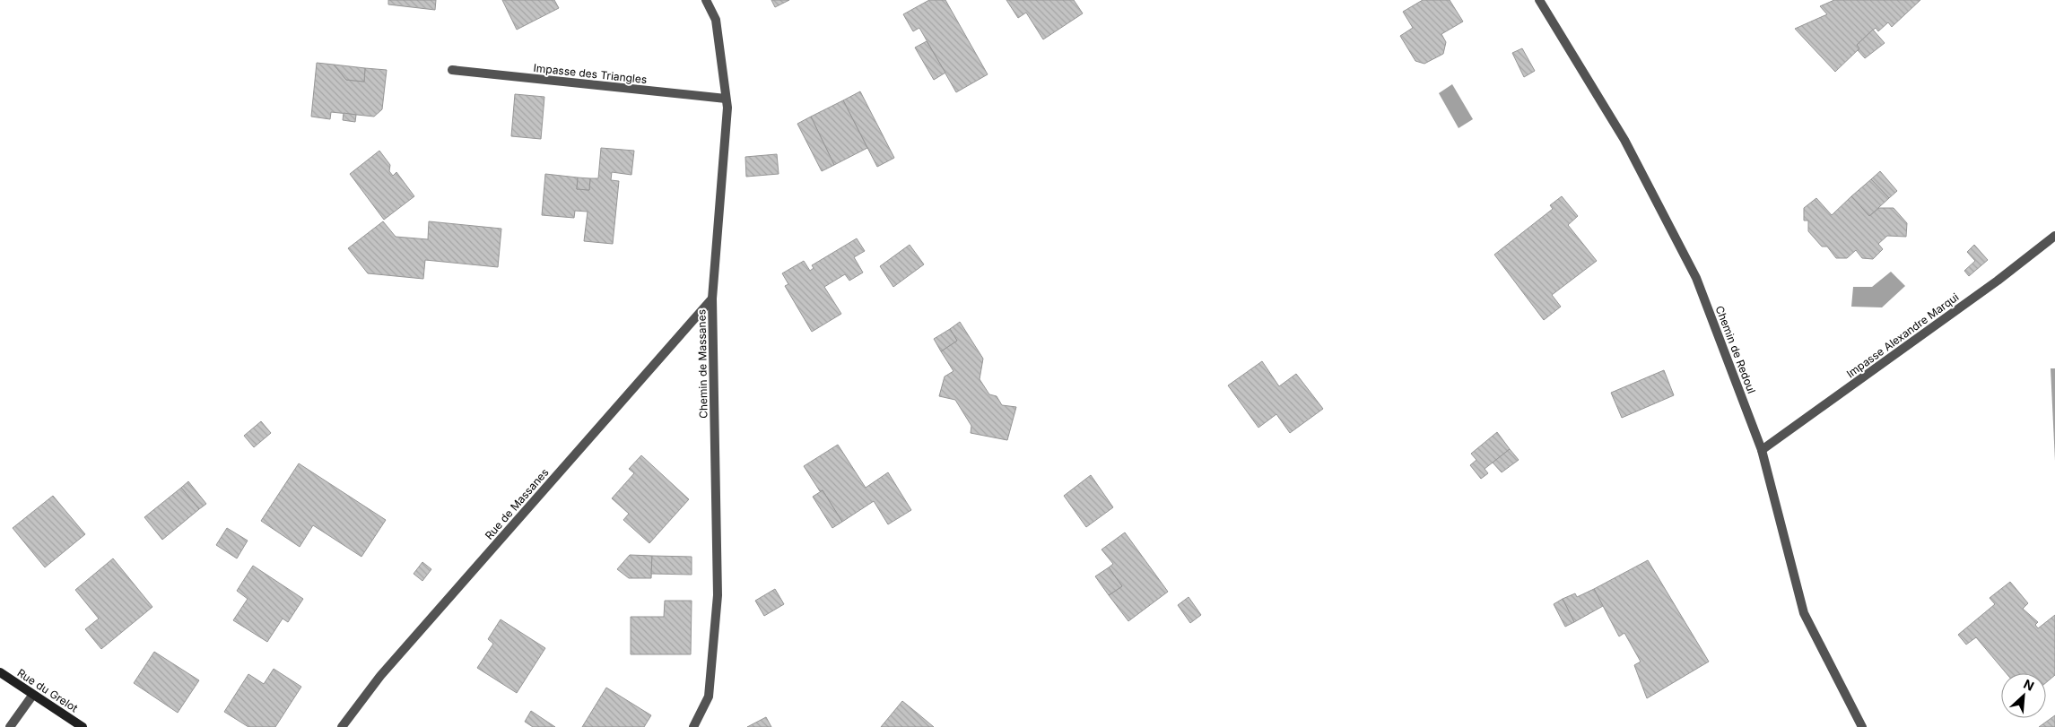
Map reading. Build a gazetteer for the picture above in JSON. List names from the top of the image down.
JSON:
{
  "streets": {
    "street": [
      "Impasse des Triangles",
      "Impasse Alexandre Marqui",
      "Chemin de Redoul",
      "Chemin de Massanes",
      "Rue de Massanes",
      "Rue du Grelot"
    ]
  },
  "crossings": [
    ["Impasse des Triangles", "Chemin de Massanes"],
    ["Impasse Alexandre Marqui", "Chemin de Redoul"],
    ["Chemin de Massanes", "Rue de Massanes"]
  ],
  "north": "top right"
}
